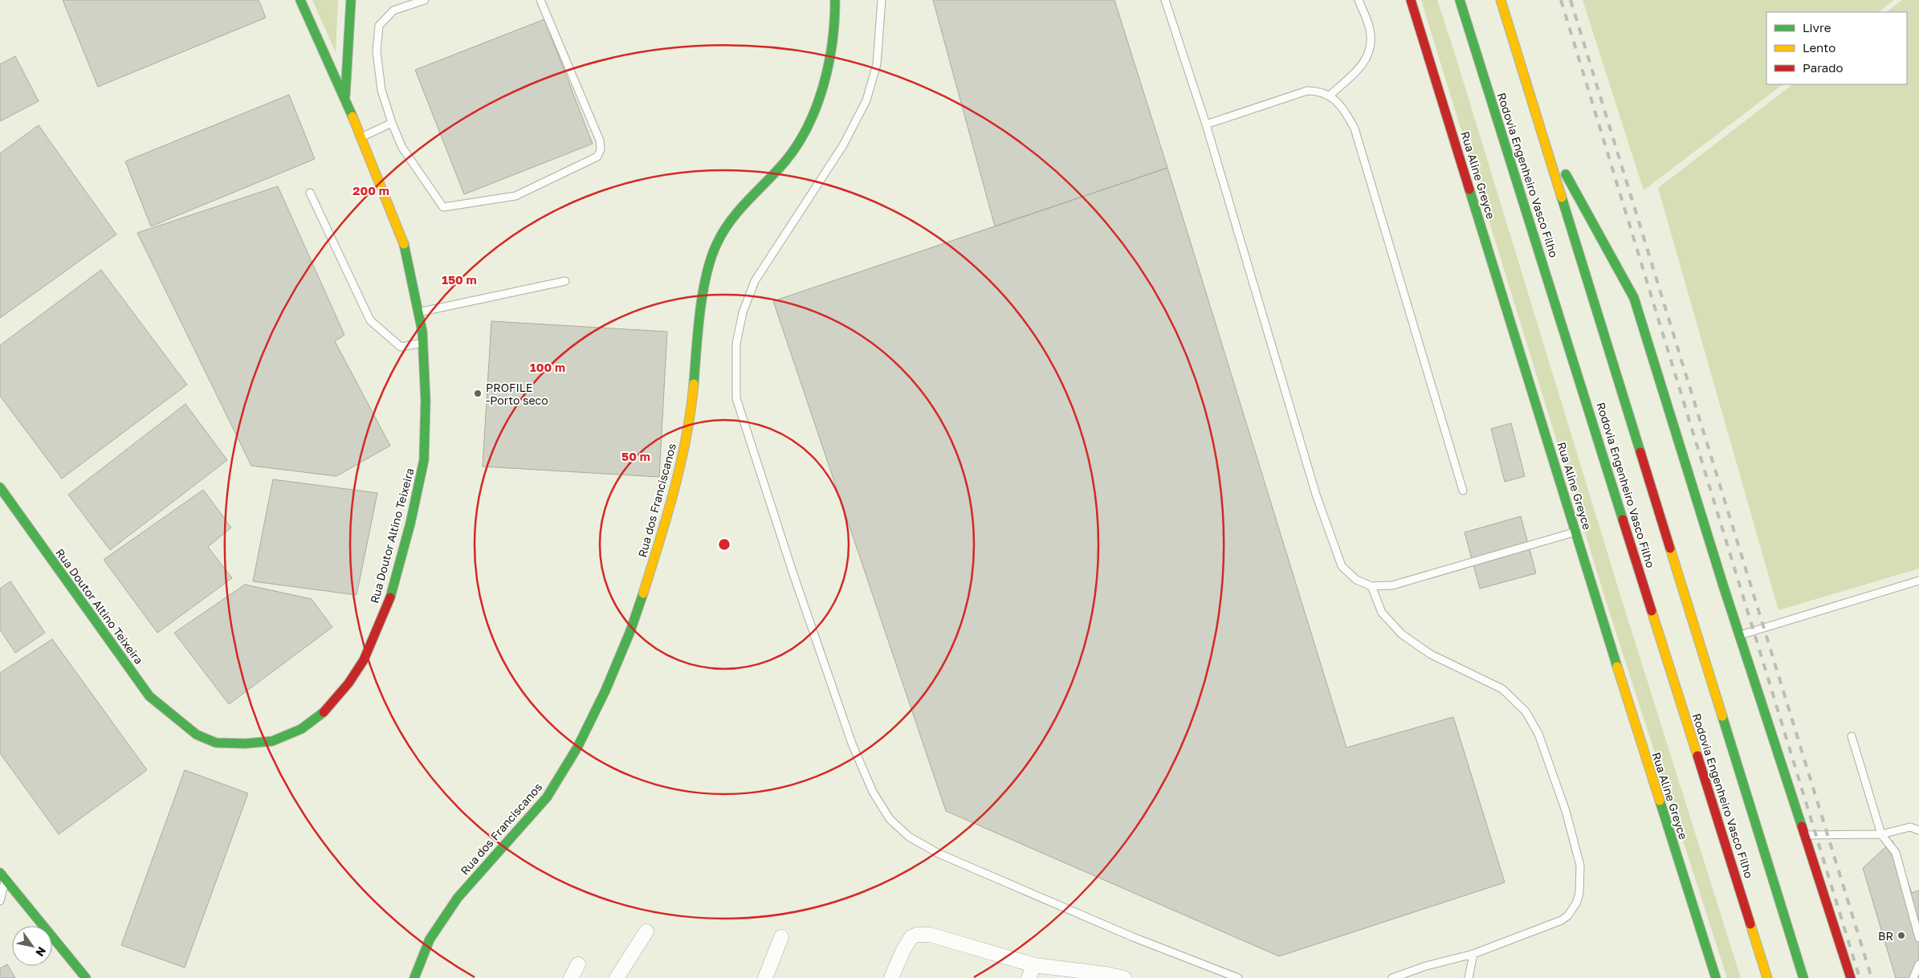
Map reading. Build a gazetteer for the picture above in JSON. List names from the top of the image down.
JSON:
{
  "streets": {
    "main road": [
      "Rua Aline Greyce",
      "Rodovia Engenheiro Vasco Filho",
      "Rua dos Franciscanos",
      "Rua Doutor Altino Teixeira"
    ]
  },
  "places": ["PROFILE -Porto seco", "BR"],
  "legend": ["Livre", "Lento", "Parado"],
  "north": "bottom right",
  "rings": [
    "200 m",
    "150 m",
    "100 m",
    "50 m"
  ]
}
